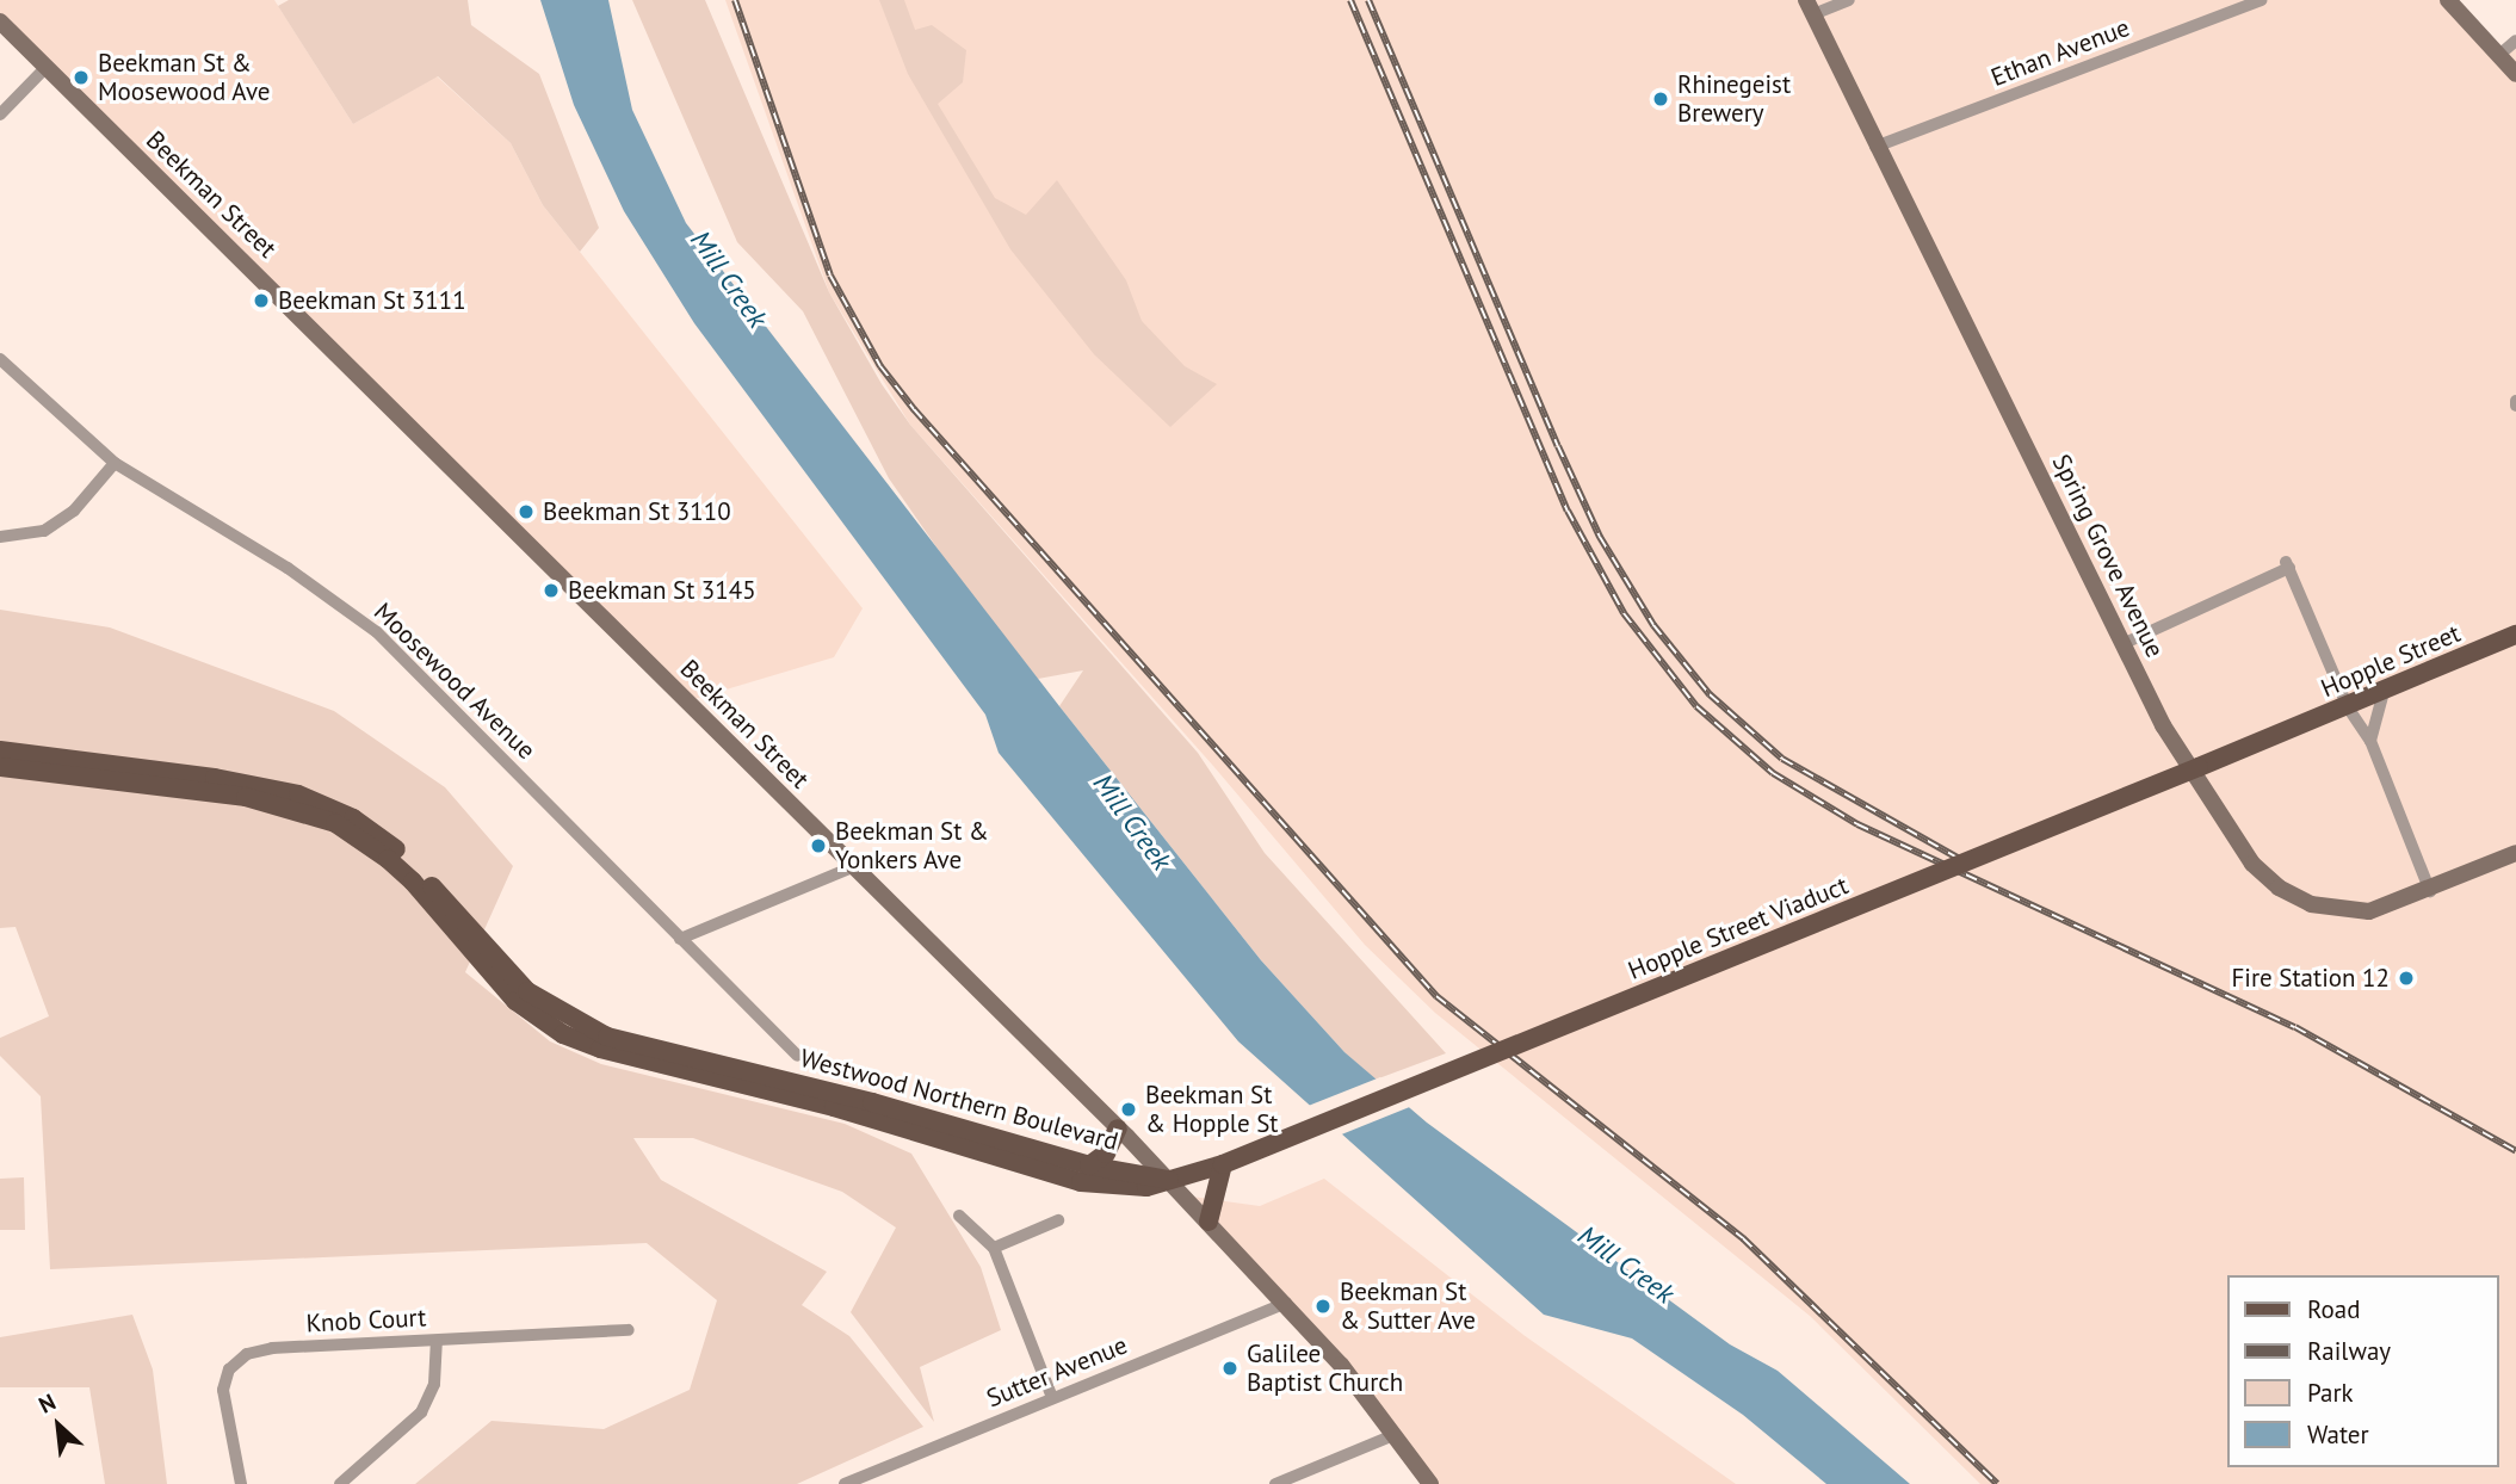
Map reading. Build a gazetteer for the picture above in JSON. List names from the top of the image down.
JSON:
{
  "streets": {
    "main road": [
      "Beekman Street",
      "Spring Grove Avenue",
      "Hopple Street",
      "Hopple Street Viaduct",
      "Westwood Northern Boulevard"
    ],
    "street": [
      "Ethan Avenue",
      "Moosewood Avenue",
      "Knob Court",
      "Sutter Avenue"
    ]
  },
  "crossings": [
    ["Ethan Avenue", "Spring Grove Avenue"],
    ["Beekman Street", "Westwood Northern Boulevard"],
    ["Beekman Street", "Sutter Avenue"],
    ["Hopple Street", "Hopple Street Viaduct"]
  ],
  "water": ["Mill Creek"],
  "places": [
    "Beekman St & Moosewood Ave",
    "Rhinegeist Brewery",
    "Beekman St 3111",
    "Beekman St 3110",
    "Beekman St 3145",
    "Beekman St & Yonkers Ave",
    "Fire Station 12",
    "Beekman St & Hopple St",
    "Beekman St & Sutter Ave",
    "Galilee Baptist Church"
  ],
  "legend": [
    "Road",
    "Railway",
    "Park",
    "Water"
  ],
  "north": "top left"
}
